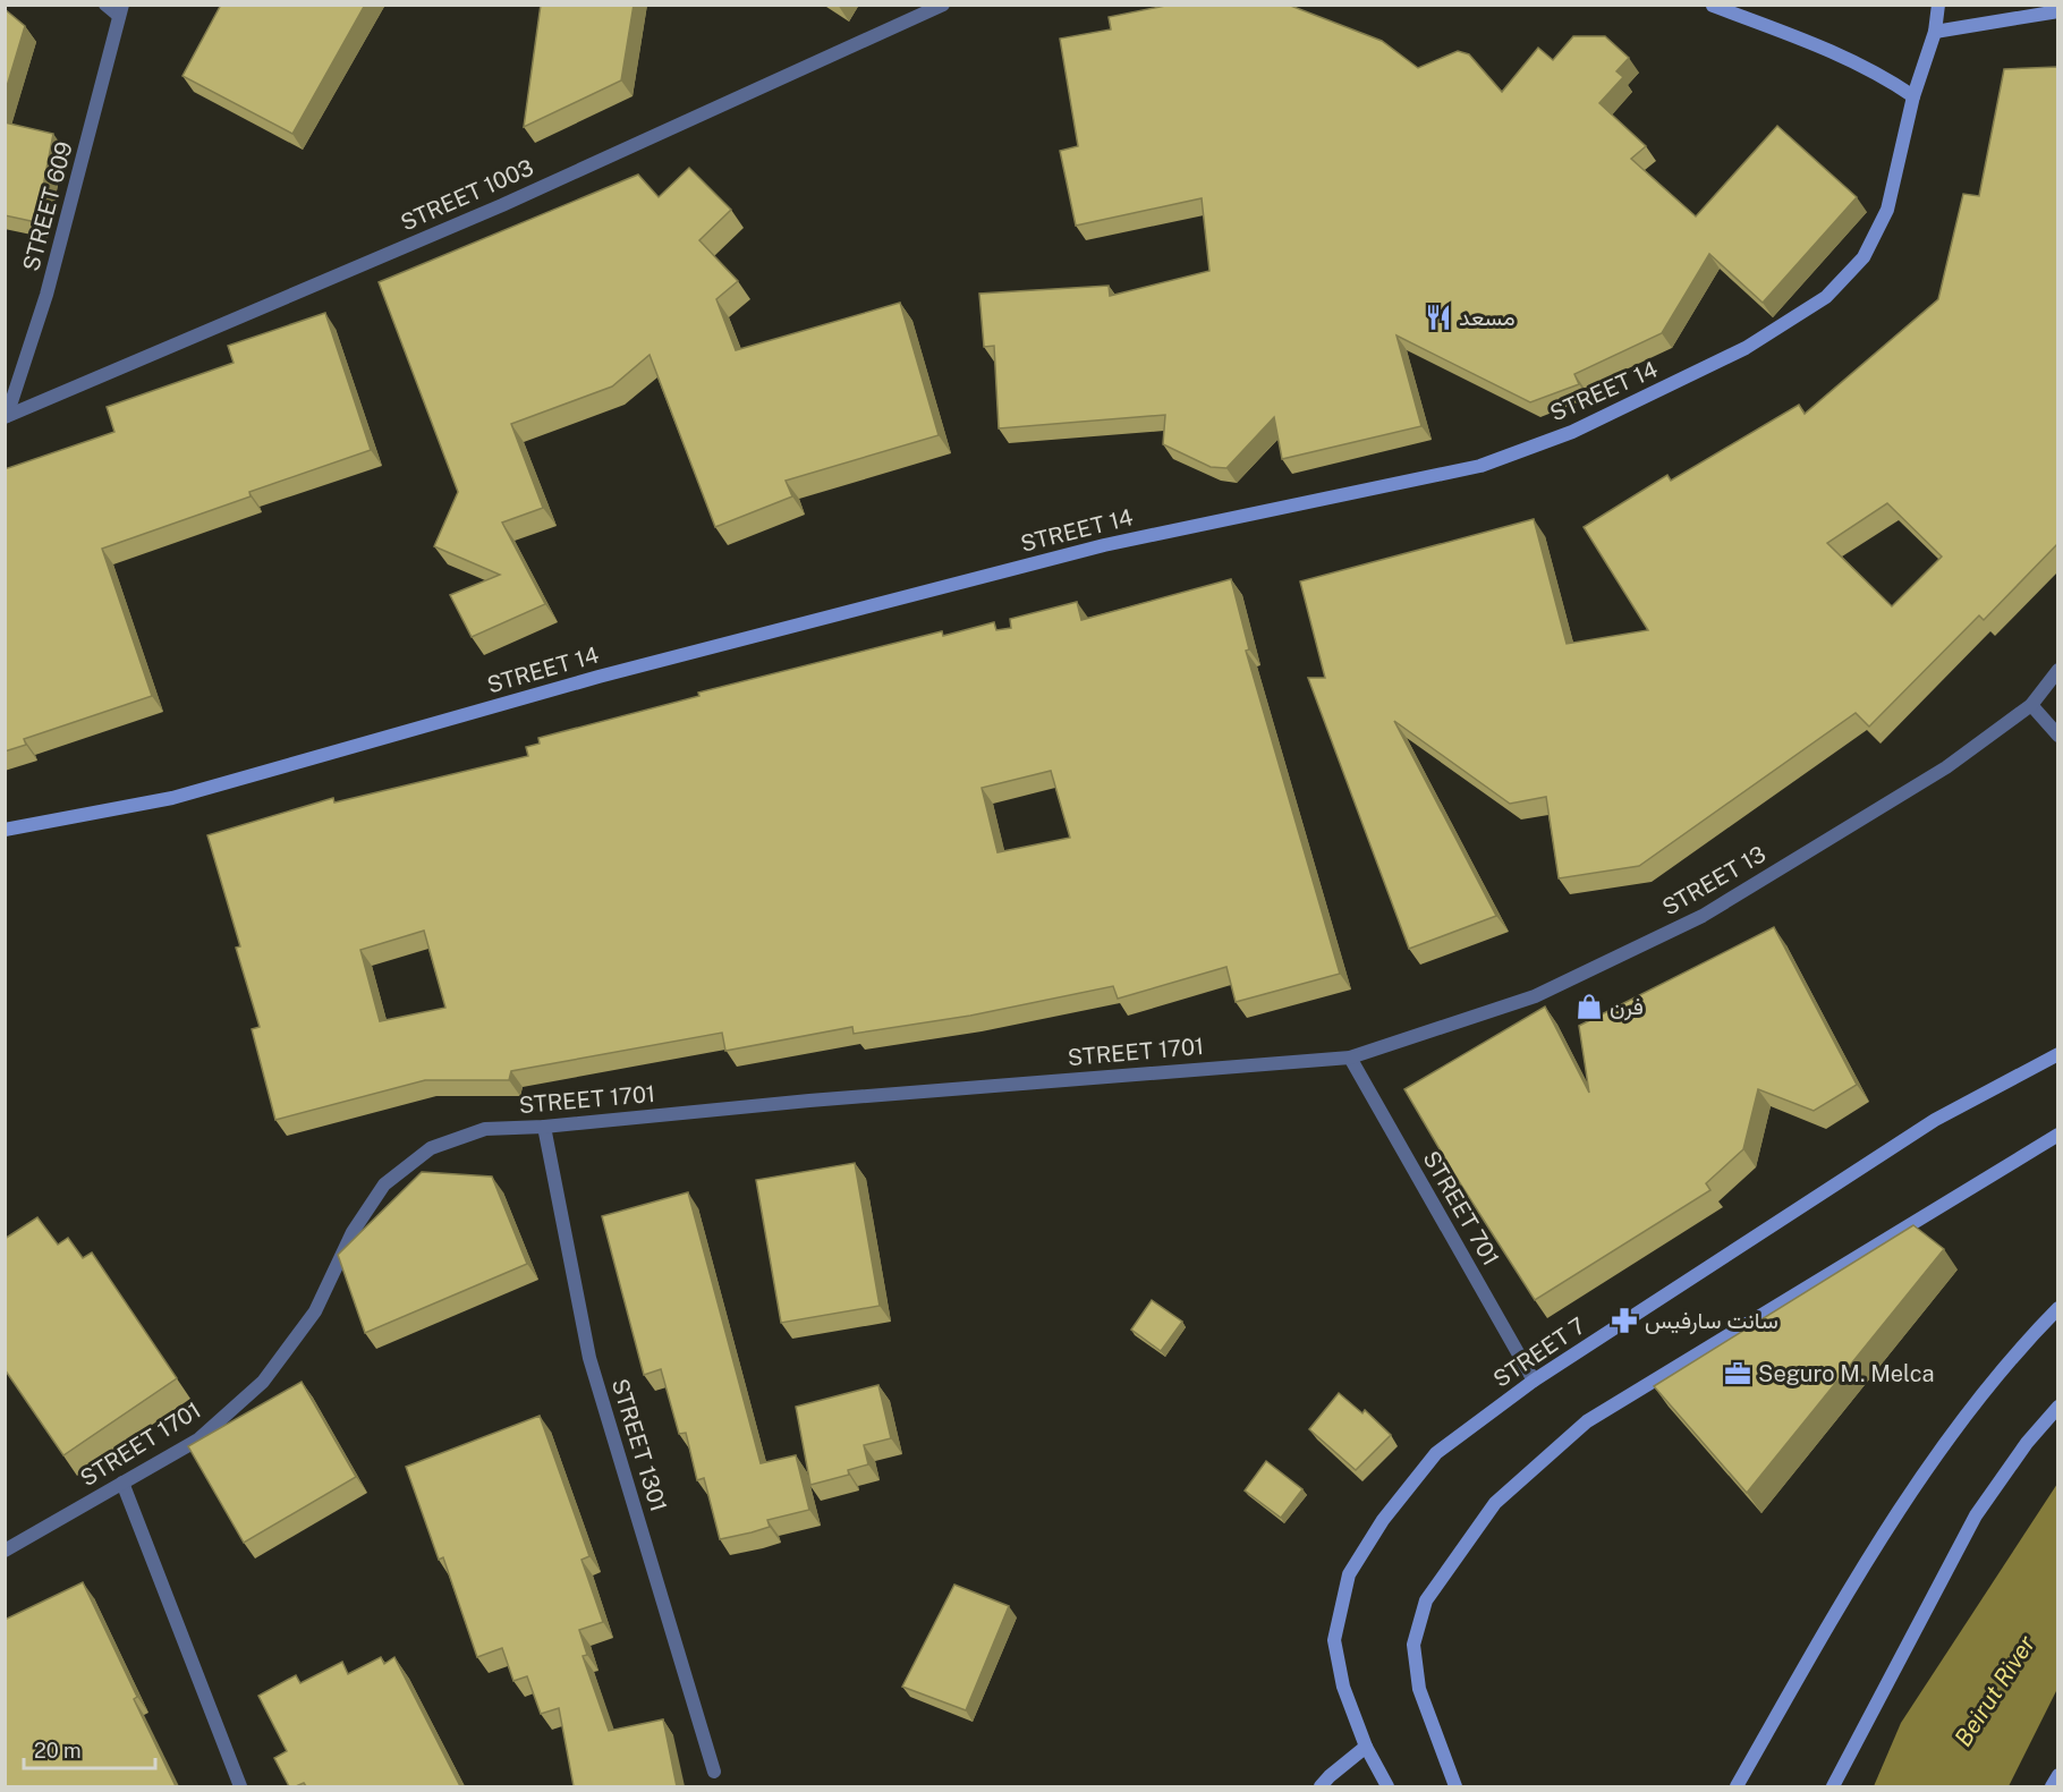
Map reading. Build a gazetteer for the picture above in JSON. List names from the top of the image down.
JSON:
{
  "streets": {
    "street": [
      "STREET 1003",
      "STREET 609",
      "STREET 14",
      "STREET 13",
      "STREET 1701",
      "STREET 701",
      "STREET 7",
      "STREET 1301"
    ]
  },
  "crossings": [
    ["STREET 1003", "STREET 609"],
    ["STREET 13", "STREET 1701"],
    ["STREET 13", "STREET 701"],
    ["STREET 1701", "STREET 701"],
    ["STREET 1701", "STREET 1301"],
    ["STREET 701", "STREET 7"]
  ],
  "water": ["Beirut River"],
  "places": {
    "restaurant": ["مسعد"],
    "shop": ["فرن"],
    "pharmacy": ["سانت سارفيس"],
    "office": ["Seguro M. Melca"]
  },
  "scale_bar": "20 m"
}
